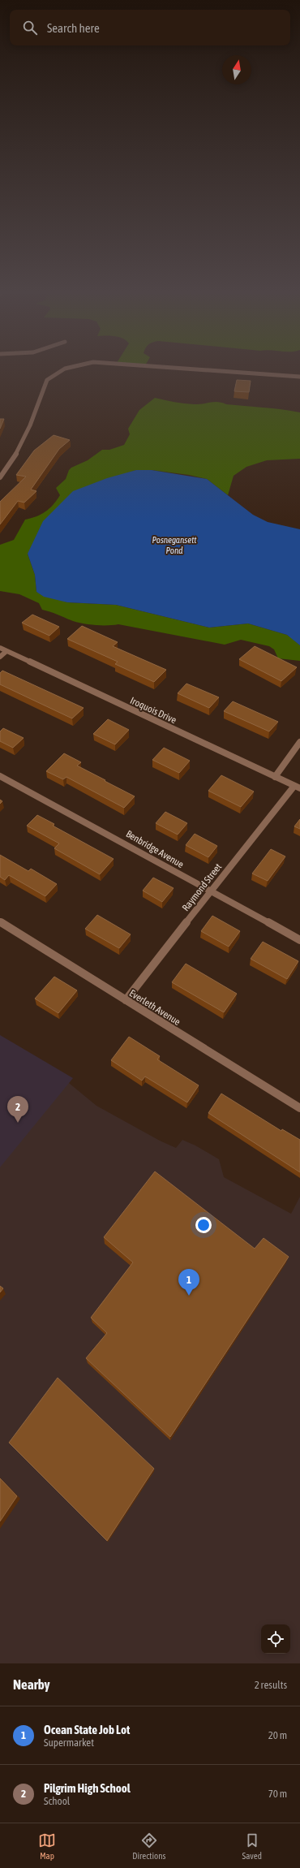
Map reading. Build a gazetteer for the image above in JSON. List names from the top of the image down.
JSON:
{
  "streets": {
    "street": [
      "Iroquois Drive",
      "Benbridge Avenue",
      "Raymond Street",
      "Everleth Avenue"
    ]
  },
  "crossings": [
    ["Iroquois Drive", "Raymond Street"],
    ["Benbridge Avenue", "Raymond Street"],
    ["Raymond Street", "Everleth Avenue"]
  ],
  "water": ["Posnegansett Pond"],
  "north": "top",
  "page": {
    "search": "Search here",
    "pins": ["2", "1"],
    "heading": ["Nearby", "2 results"],
    "list": [
      {
        "mark": "1",
        "name": "Ocean State Job Lot",
        "note": "Supermarket",
        "value": "20 m"
      },
      {
        "mark": "2",
        "name": "Pilgrim High School",
        "note": "School",
        "value": "70 m"
      }
    ],
    "nav": ["Map", "Directions", "Saved"]
  }
}
